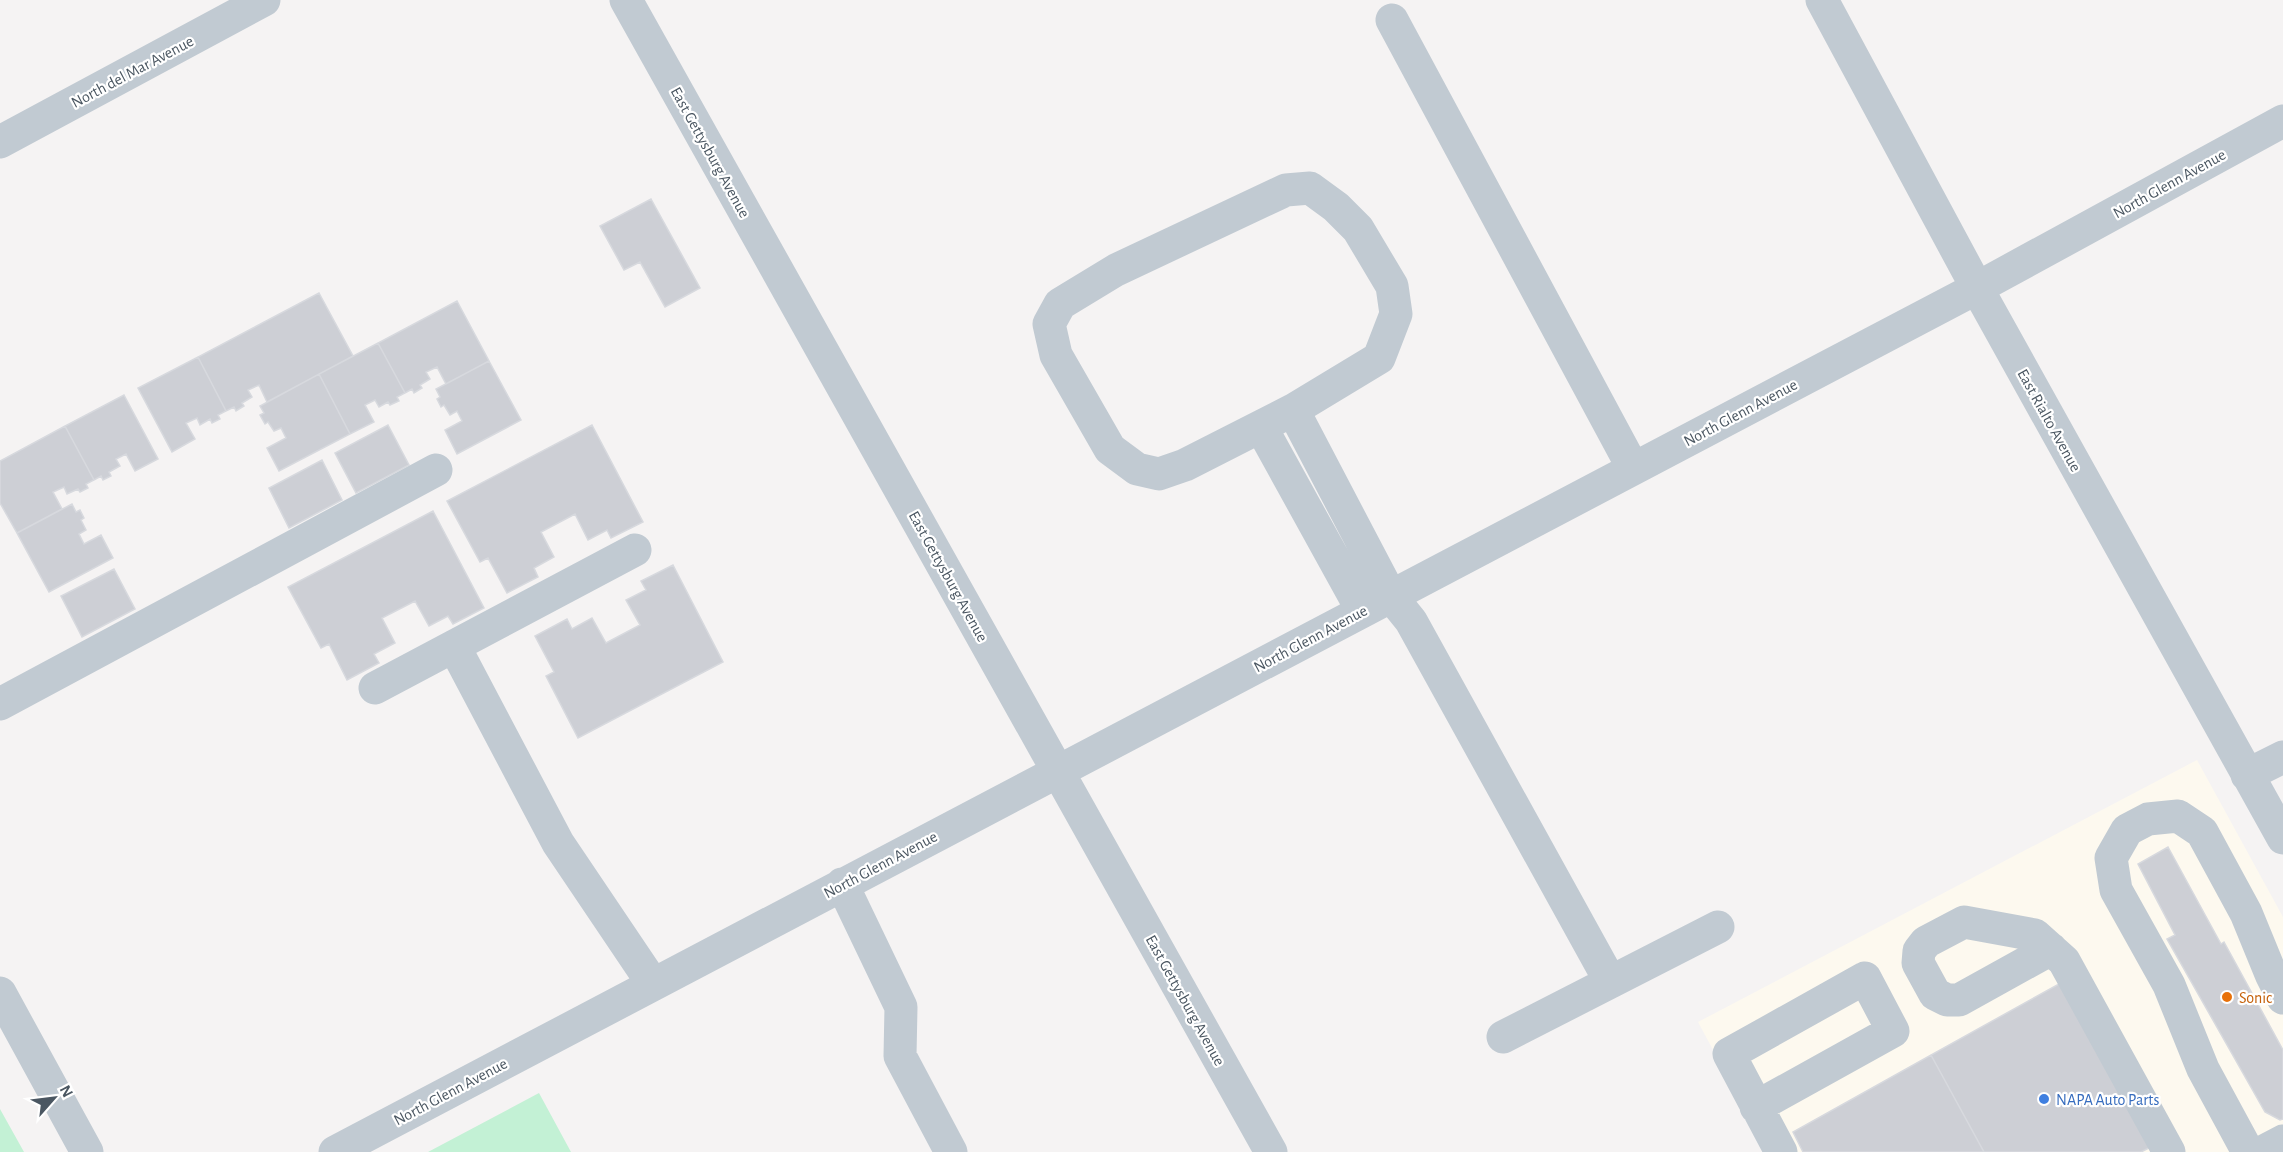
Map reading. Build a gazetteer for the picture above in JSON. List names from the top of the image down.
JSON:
{
  "streets": {
    "street": [
      "North del Mar Avenue",
      "East Gettysburg Avenue",
      "North Glenn Avenue",
      "East Rialto Avenue"
    ]
  },
  "crossings": [
    ["East Gettysburg Avenue", "North Glenn Avenue"],
    ["North Glenn Avenue", "East Rialto Avenue"]
  ],
  "places": ["Sonic", "NAPA Auto Parts"],
  "north": "top right"
}
